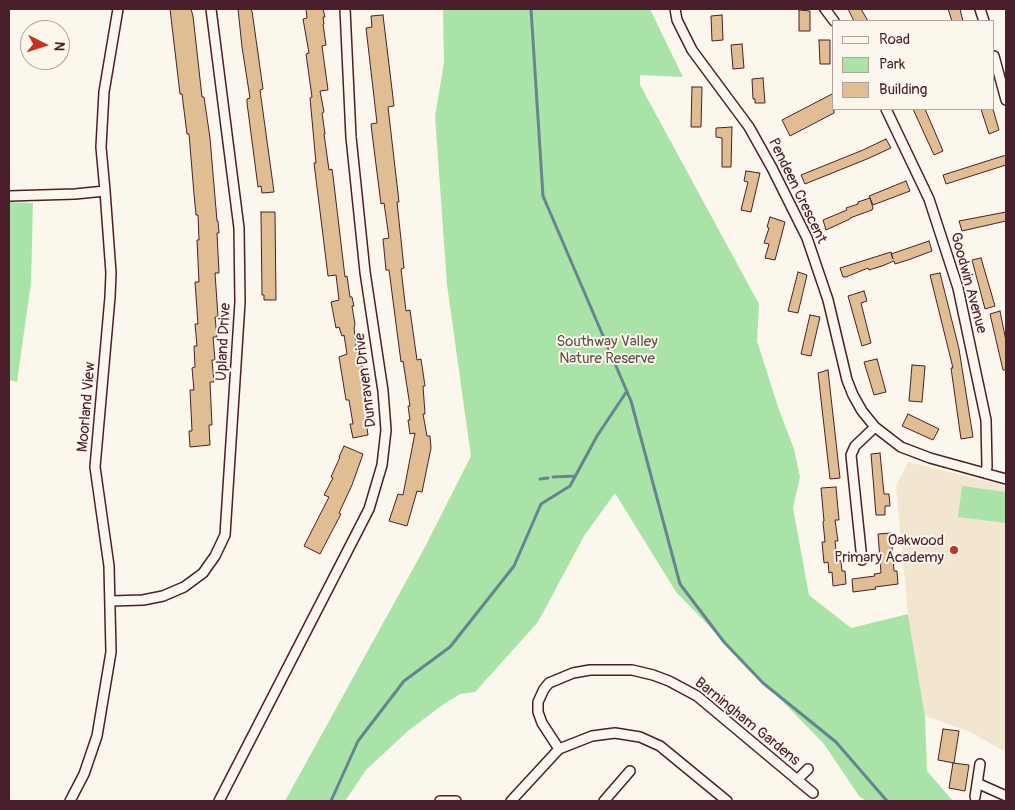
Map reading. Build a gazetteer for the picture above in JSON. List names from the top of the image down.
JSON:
{
  "streets": {
    "street": [
      "Pendeen Crescent",
      "Goodwin Avenue",
      "Upland Drive",
      "Dunraven Drive",
      "Moorland View",
      "Barningham Gardens"
    ]
  },
  "crossings": [
    ["Pendeen Crescent", "Goodwin Avenue"],
    ["Upland Drive", "Moorland View"]
  ],
  "parks": ["Southway Valley Nature Reserve"],
  "places": ["Oakwood Primary Academy"],
  "legend": ["Road", "Park", "Building"],
  "north": "right"
}
